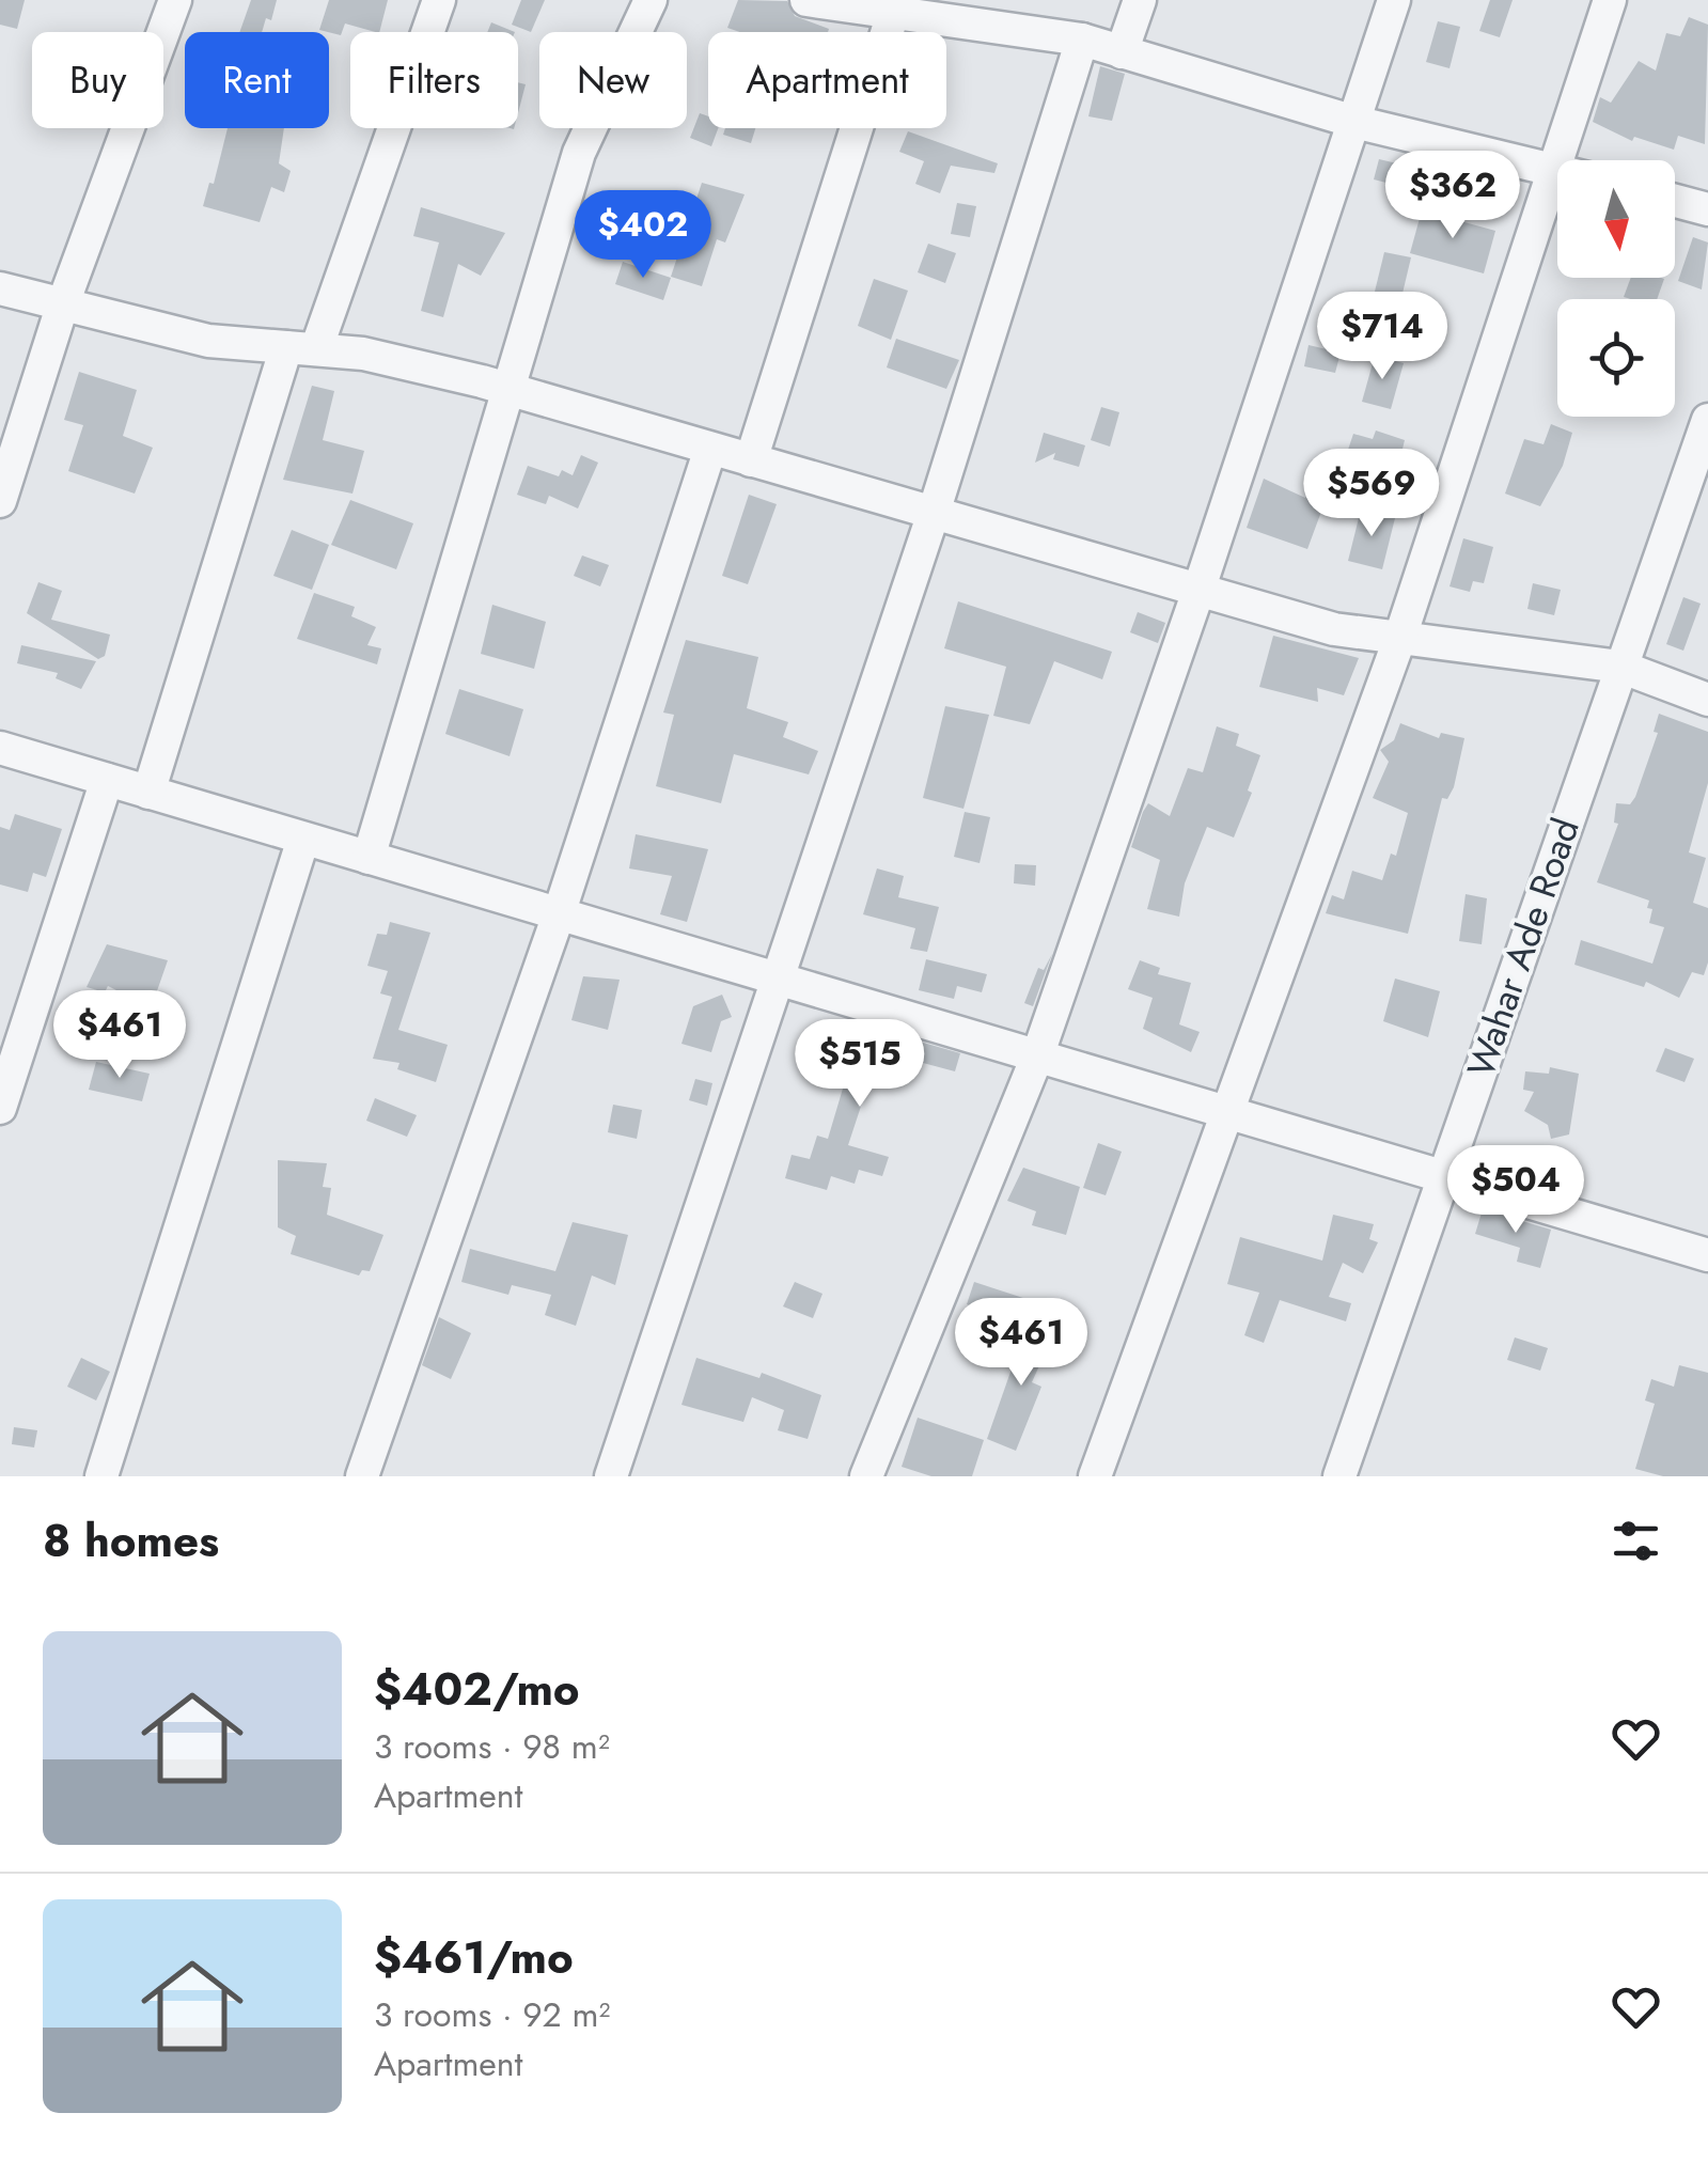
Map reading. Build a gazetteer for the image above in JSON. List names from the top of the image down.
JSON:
{
  "streets": {
    "street": ["Wahar Ade Road"]
  },
  "north": "bottom",
  "page": {
    "chip": [
      "Buy",
      "Rent",
      "Filters",
      "New",
      "Apartment"
    ],
    "price": [
      "$362",
      "$402",
      "$714",
      "$569",
      "$461",
      "$515",
      "$504",
      "$461"
    ],
    "heading": "8 homes",
    "list": [
      {
        "name": "$402/mo",
        "note": "3 rooms · 98 m² · Apartment"
      },
      {
        "name": "$461/mo",
        "note": "3 rooms · 92 m² · Apartment"
      }
    ]
  }
}
